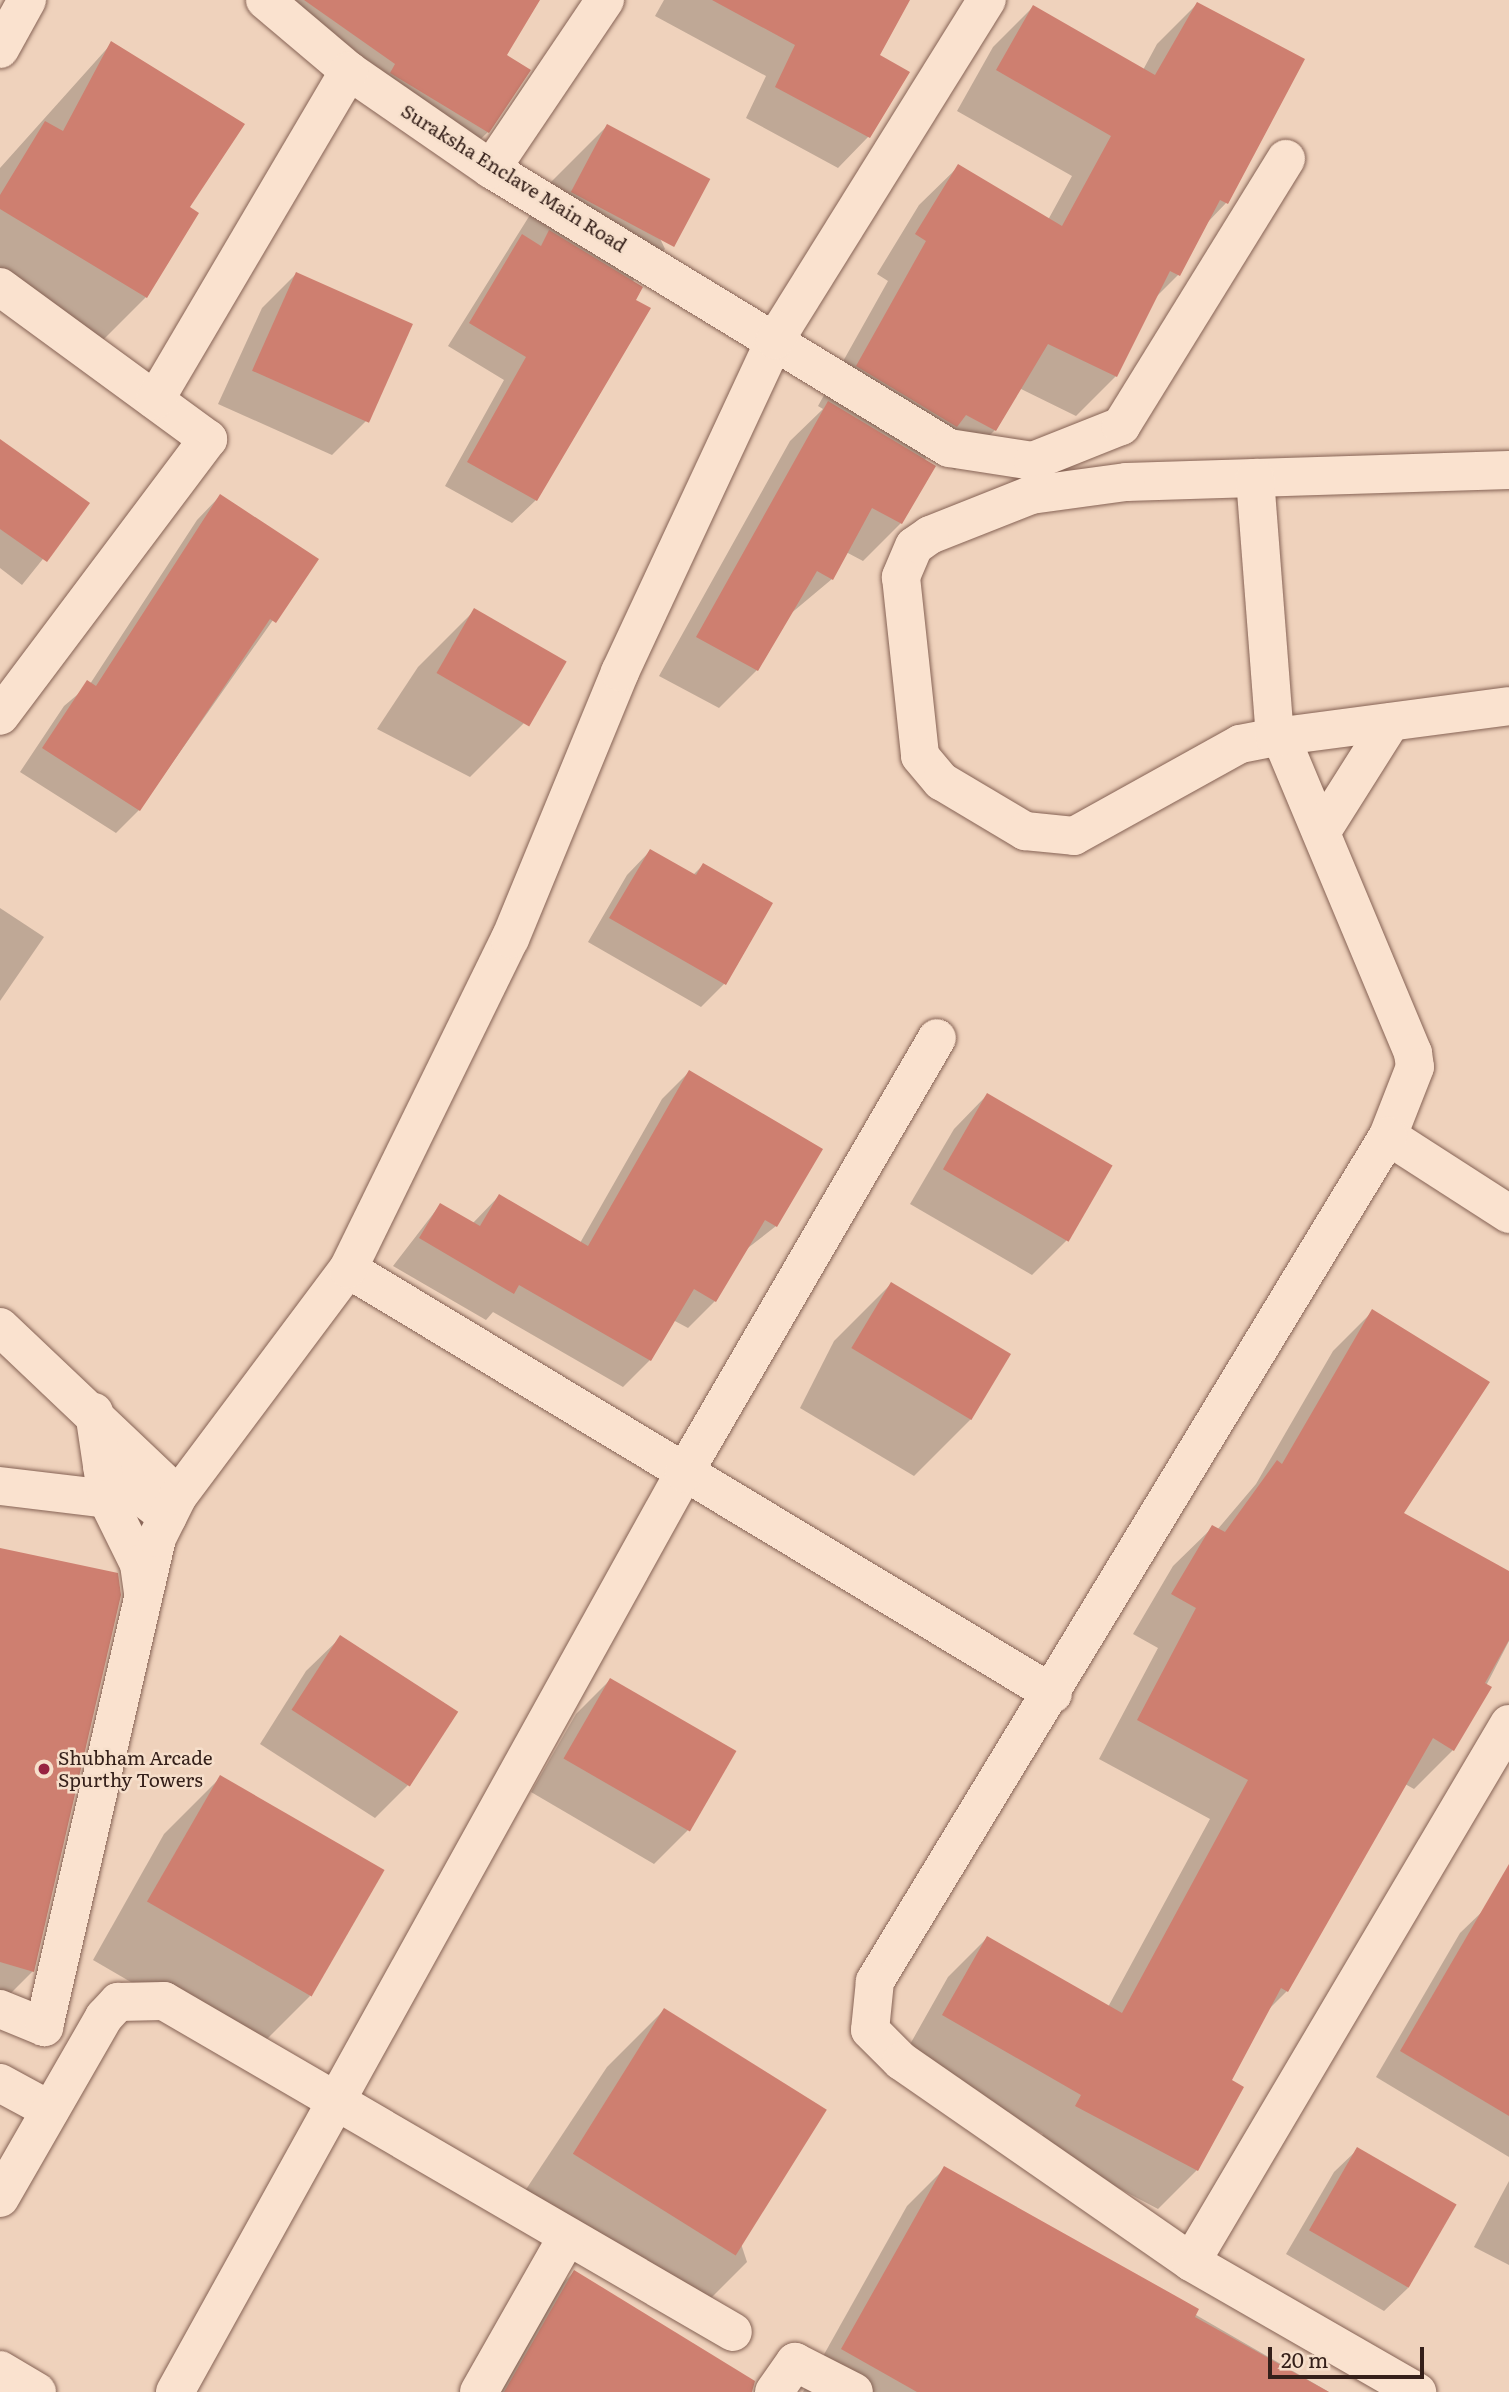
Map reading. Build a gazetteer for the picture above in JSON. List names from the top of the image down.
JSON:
{
  "streets": {
    "street": ["Suraksha Enclave Main Road"]
  },
  "places": ["Shubham Arcade Spurthy Towers"],
  "scale_bar": "20 m"
}
